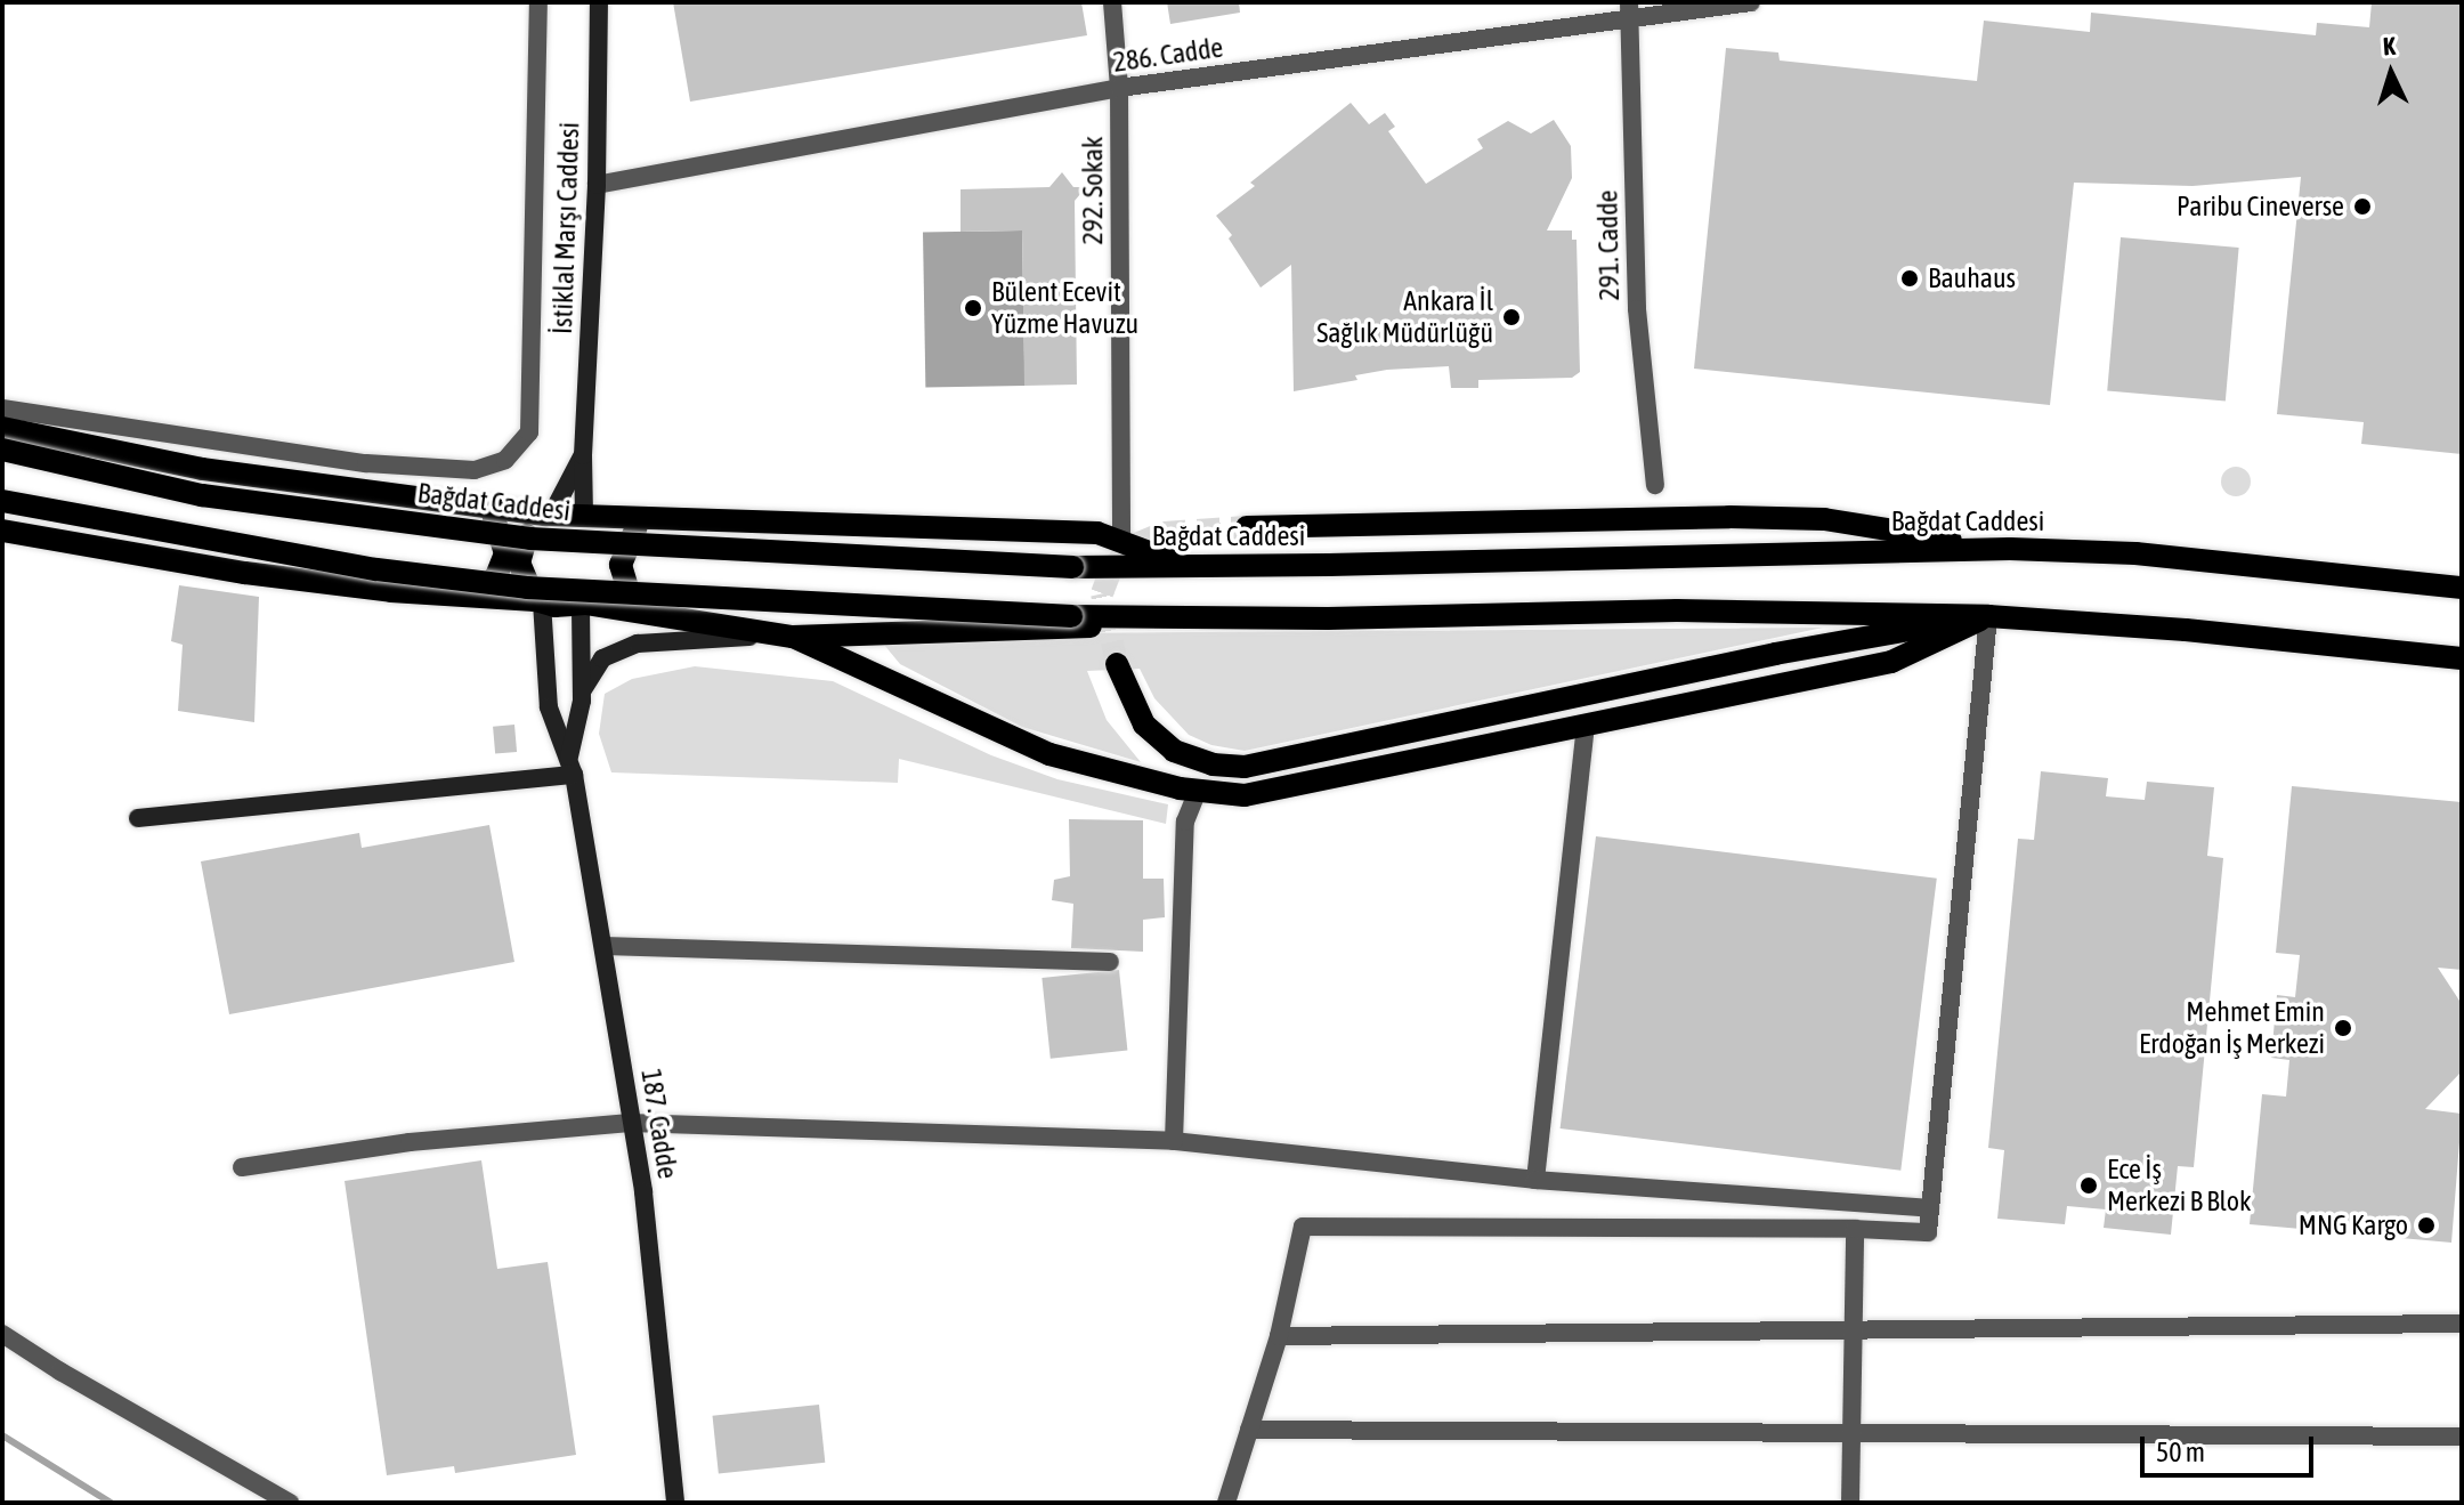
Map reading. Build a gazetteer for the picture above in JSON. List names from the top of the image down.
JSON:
{
  "streets": {
    "main road": ["İstiklal Marşı Caddesi", "Bağdat Caddesi", "187. Cadde"],
    "street": ["286. Cadde", "292. Sokak", "291. Cadde"]
  },
  "crossings": [
    ["286. Cadde", "292. Sokak"],
    ["286. Cadde", "İstiklal Marşı Caddesi"],
    ["286. Cadde", "291. Cadde"]
  ],
  "places": [
    "Paribu Cineverse",
    "Bauhaus",
    "Bülent Ecevit Yüzme Havuzu",
    "Ankara İl Sağlık Müdürlüğü",
    "Mehmet Emin Erdoğan İş Merkezi",
    "Ece İş Merkezi B Blok",
    "MNG Kargo"
  ],
  "scale_bar": "50 m",
  "north": "top"
}
